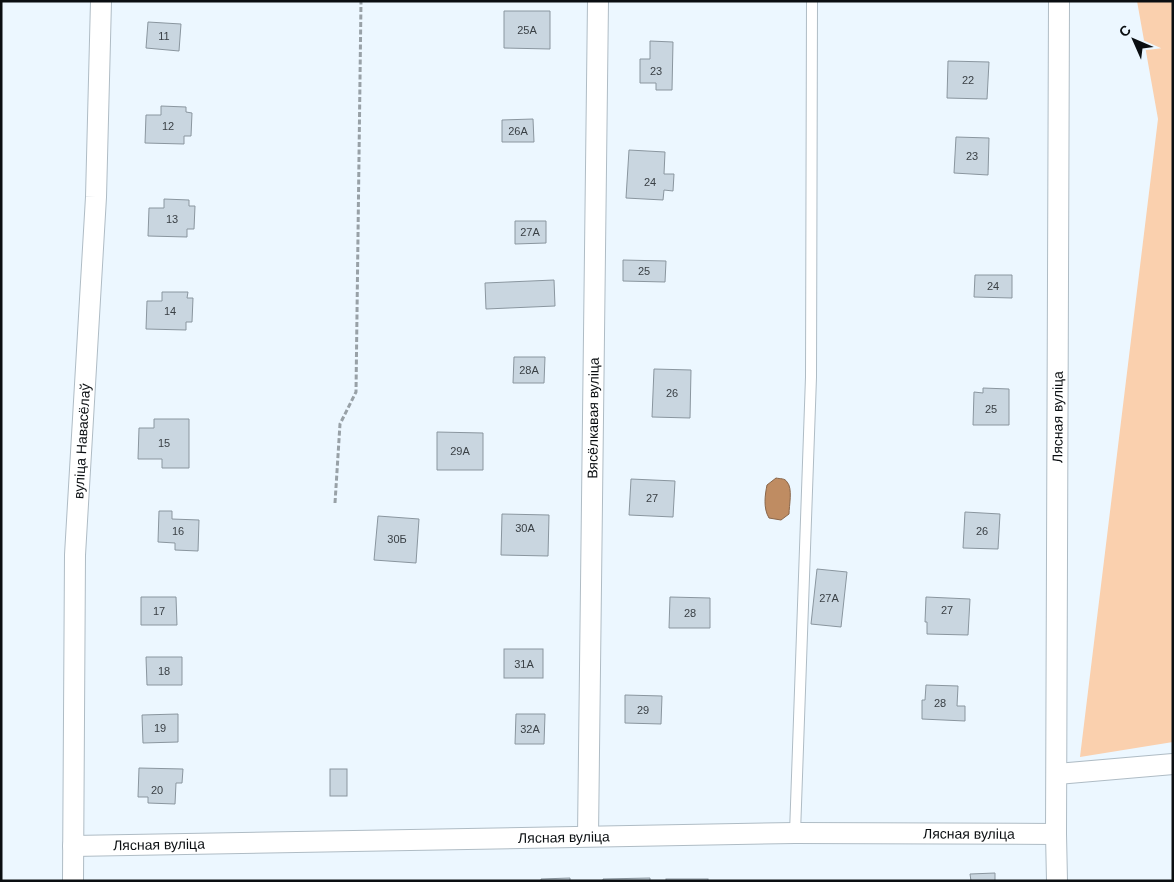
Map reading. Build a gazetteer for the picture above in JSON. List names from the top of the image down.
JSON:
{
  "streets": {
    "street": ["Лясная вуліца", "Вясёлкавая вуліца", "вуліца Навасёлаў"]
  },
  "crossings": [
    ["Лясная вуліца", "Вясёлкавая вуліца"],
    ["Лясная вуліца", "вуліца Навасёлаў"]
  ],
  "house_numbers": [
    "25А",
    "11",
    "23",
    "22",
    "12",
    "26А",
    "23",
    "24",
    "13",
    "27А",
    "25",
    "24",
    "14",
    "28А",
    "26",
    "25",
    "15",
    "29А",
    "27",
    "30А",
    "16",
    "26",
    "30Б",
    "27А",
    "27",
    "17",
    "28",
    "31А",
    "18",
    "28",
    "29",
    "19",
    "32А",
    "20"
  ],
  "north": "top left"
}
